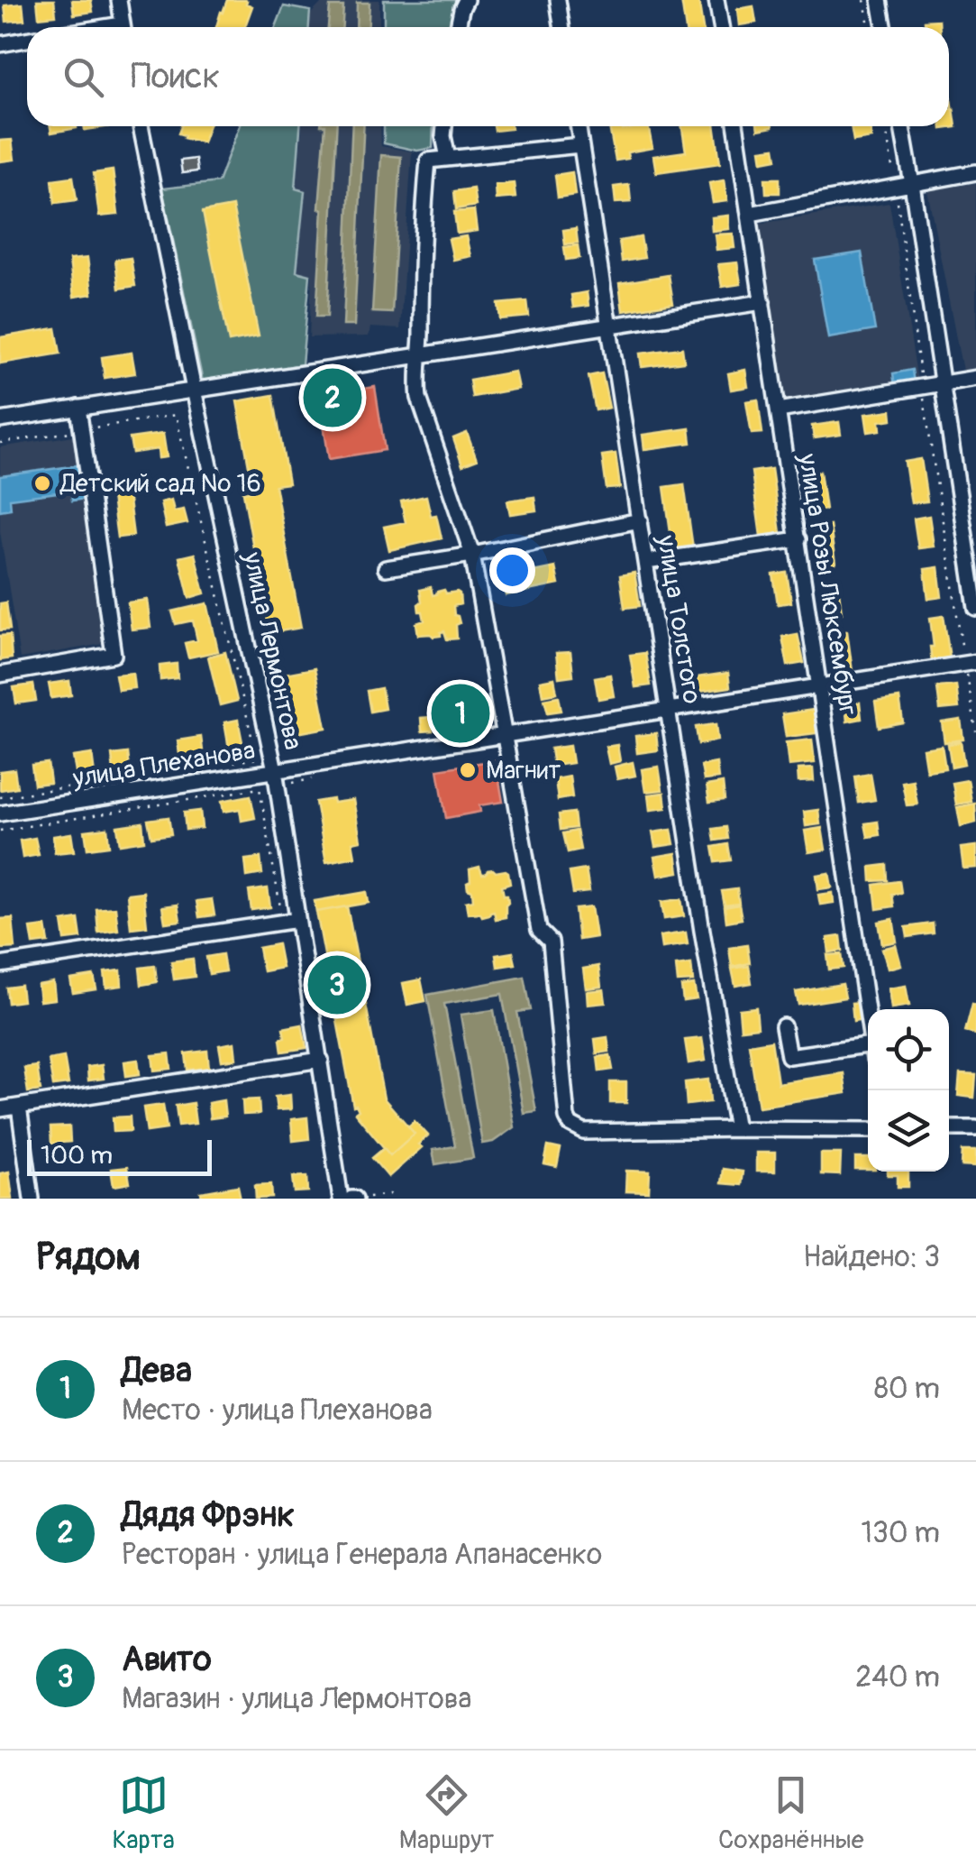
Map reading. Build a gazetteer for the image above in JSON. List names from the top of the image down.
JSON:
{
  "streets": {
    "street": [
      "улица Розы Люксембург",
      "улица Толстого",
      "улица Лермонтова",
      "улица Плеханова"
    ]
  },
  "crossings": [
    ["улица Розы Люксембург", "улица Плеханова"],
    ["улица Толстого", "улица Плеханова"],
    ["улица Лермонтова", "улица Плеханова"]
  ],
  "places": ["Детский сад № 16", "Магнит"],
  "scale_bar": "100 m",
  "page": {
    "search": "Поиск",
    "pins": ["2", "1", "3"],
    "scale": "100 m",
    "heading": ["Рядом", "Найдено: 3"],
    "list": [
      {
        "mark": "1",
        "name": "Дева",
        "note": "Место · улица Плеханова",
        "value": "80 m"
      },
      {
        "mark": "2",
        "name": "Дядя Фрэнк",
        "note": "Ресторан · улица Генерала Апанасенко",
        "value": "130 m"
      },
      {
        "mark": "3",
        "name": "Авито",
        "note": "Магазин · улица Лермонтова",
        "value": "240 m"
      }
    ],
    "nav": ["Карта", "Маршрут", "Сохранённые"]
  }
}
